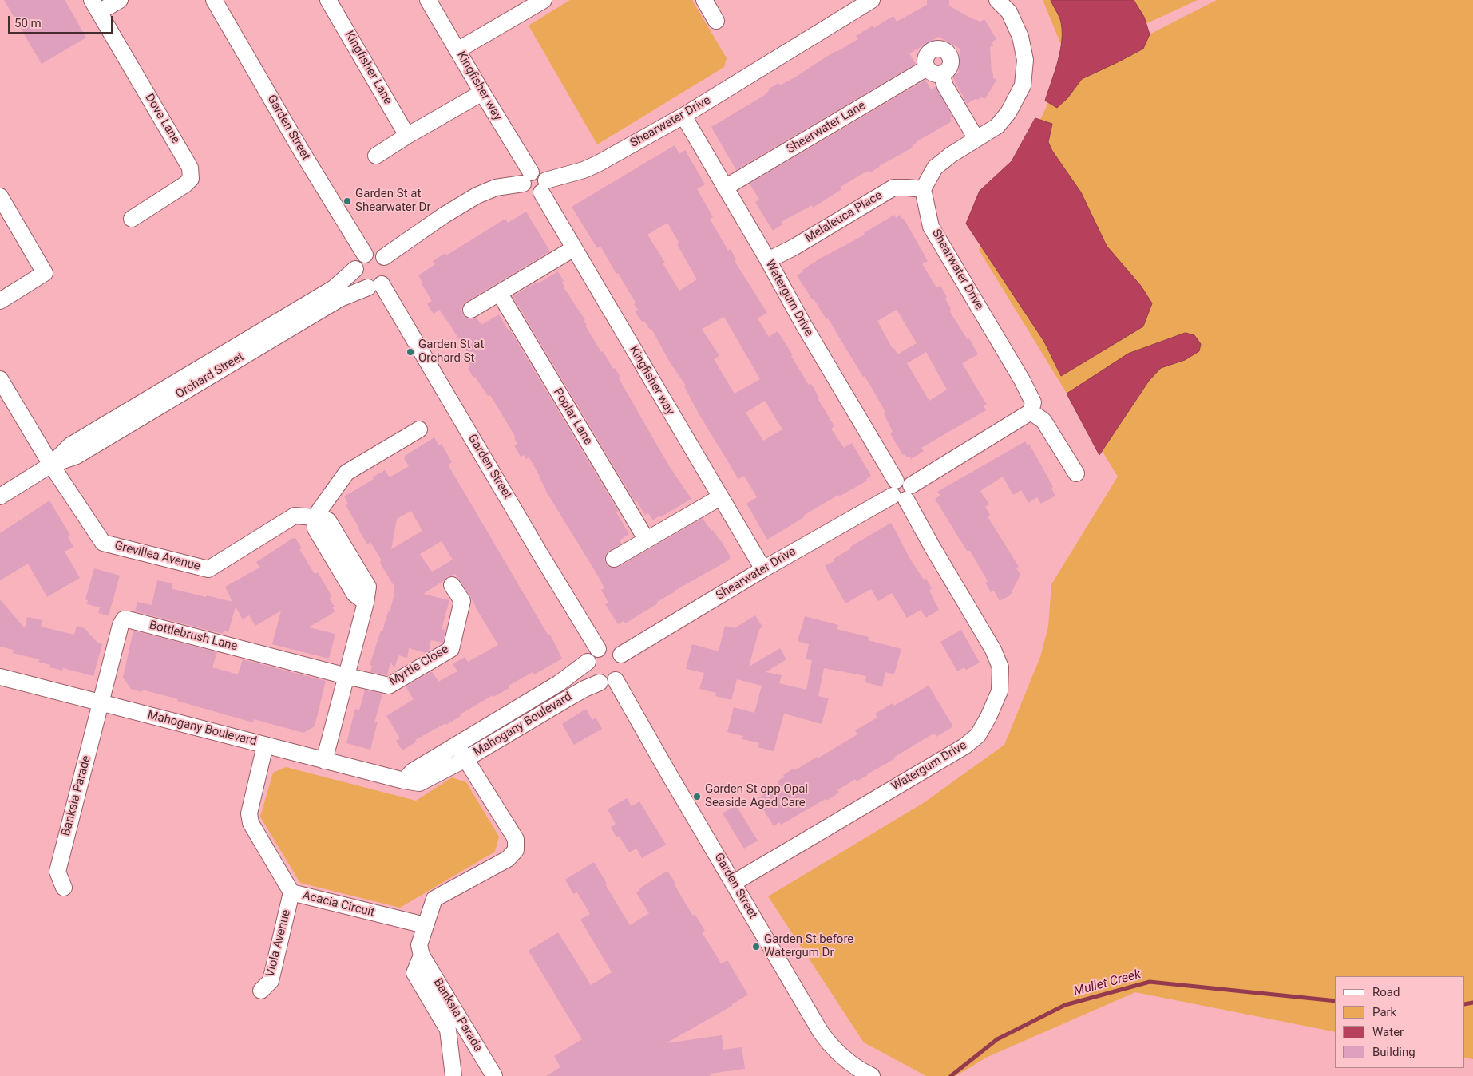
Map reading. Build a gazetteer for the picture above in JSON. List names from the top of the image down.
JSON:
{
  "streets": {
    "street": [
      "Kingfisher Lane",
      "Kingfisher way",
      "Dove Lane",
      "Shearwater Drive",
      "Garden Street",
      "Shearwater Lane",
      "Melaleuca Place",
      "Watergum Drive",
      "Orchard Street",
      "Poplar Lane",
      "Grevillea Avenue",
      "Bottlebrush Lane",
      "Myrtle Close",
      "Mahogany Boulevard",
      "Banksia Parade",
      "Acacia Circuit",
      "Viola Avenue"
    ]
  },
  "crossings": [
    ["Kingfisher way", "Shearwater Drive"],
    ["Shearwater Drive", "Garden Street"],
    ["Shearwater Drive", "Melaleuca Place"],
    ["Shearwater Drive", "Watergum Drive"],
    ["Shearwater Drive", "Mahogany Boulevard"],
    ["Garden Street", "Watergum Drive"],
    ["Garden Street", "Orchard Street"],
    ["Garden Street", "Mahogany Boulevard"],
    ["Shearwater Lane", "Watergum Drive"],
    ["Melaleuca Place", "Watergum Drive"],
    ["Orchard Street", "Grevillea Avenue"],
    ["Bottlebrush Lane", "Myrtle Close"],
    ["Bottlebrush Lane", "Mahogany Boulevard"],
    ["Bottlebrush Lane", "Banksia Parade"],
    ["Mahogany Boulevard", "Banksia Parade"],
    ["Mahogany Boulevard", "Acacia Circuit"],
    ["Acacia Circuit", "Viola Avenue"]
  ],
  "water": ["Mullet Creek"],
  "places": [
    "Garden St at Shearwater Dr",
    "Garden St at Orchard St",
    "Garden St opp Opal Seaside Aged Care",
    "Garden St before Watergum Dr"
  ],
  "legend": [
    "Road",
    "Park",
    "Water",
    "Building"
  ],
  "scale_bar": "50 m"
}
